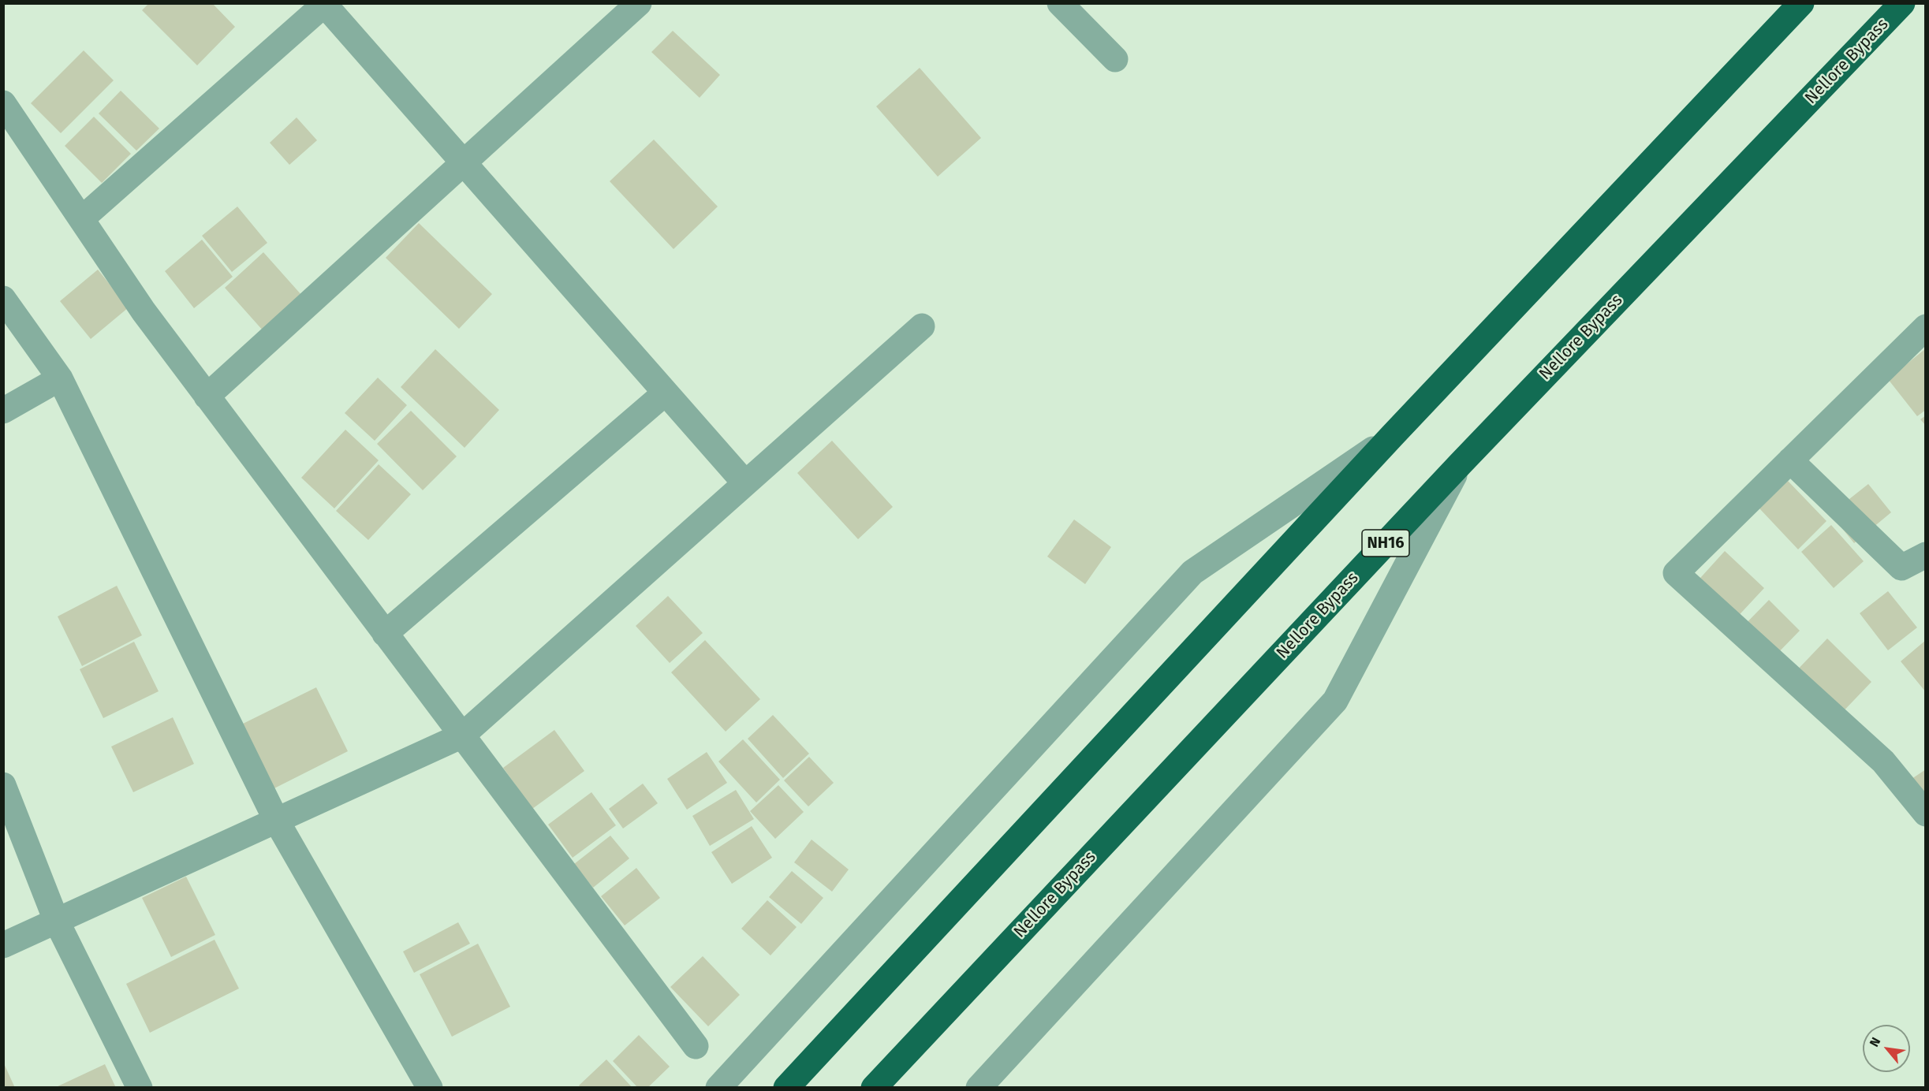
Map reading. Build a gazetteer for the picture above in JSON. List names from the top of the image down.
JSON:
{
  "streets": {
    "highway": ["Nellore Bypass", "NH16"]
  },
  "north": "top left"
}
